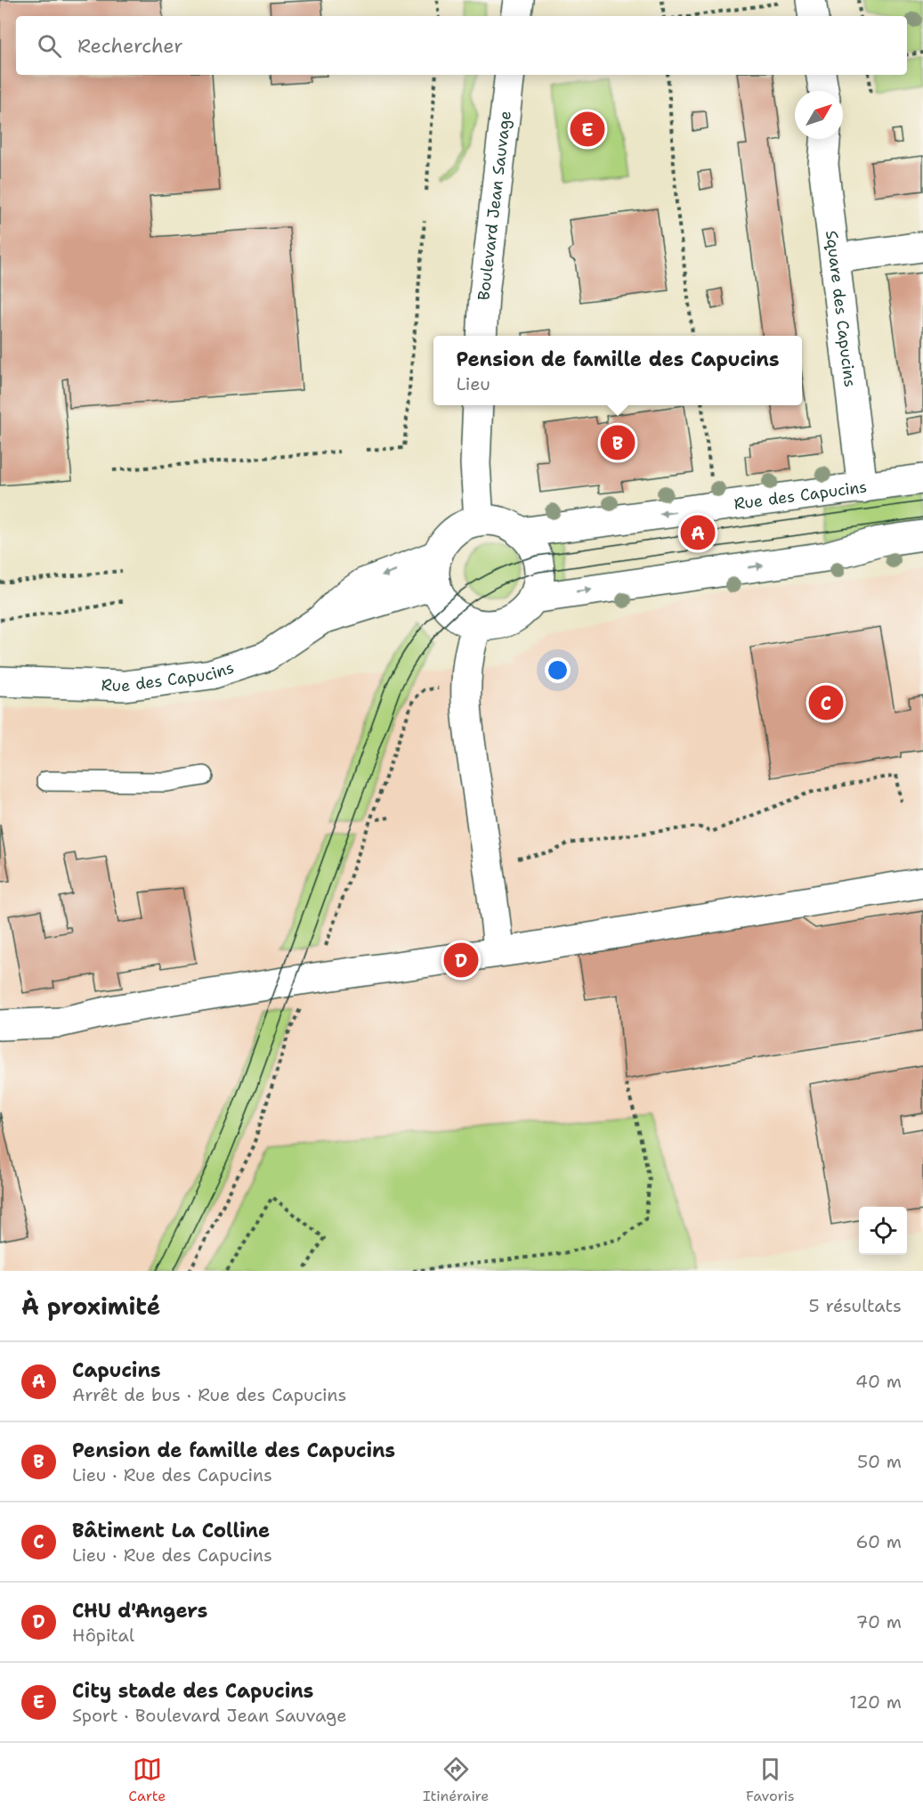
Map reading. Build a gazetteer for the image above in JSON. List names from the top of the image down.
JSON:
{
  "streets": {
    "street": ["Boulevard Jean Sauvage", "Square des Capucins", "Rue des Capucins"]
  },
  "crossings": [
    ["Square des Capucins", "Rue des Capucins"]
  ],
  "north": "top right",
  "page": {
    "search": "Rechercher",
    "pins": [
      "E",
      "B",
      "A",
      "C",
      "D"
    ],
    "popup": ["Pension de famille des Capucins", "Lieu"],
    "heading": ["À proximité", "5 résultats"],
    "list": [
      {
        "mark": "A",
        "name": "Capucins",
        "note": "Arrêt de bus · Rue des Capucins",
        "value": "40 m"
      },
      {
        "mark": "B",
        "name": "Pension de famille des Capucins",
        "note": "Lieu · Rue des Capucins",
        "value": "50 m"
      },
      {
        "mark": "C",
        "name": "Bâtiment La Colline",
        "note": "Lieu · Rue des Capucins",
        "value": "60 m"
      },
      {
        "mark": "D",
        "name": "CHU d'Angers",
        "note": "Hôpital",
        "value": "70 m"
      },
      {
        "mark": "E",
        "name": "City stade des Capucins",
        "note": "Sport · Boulevard Jean Sauvage",
        "value": "120 m"
      }
    ],
    "nav": ["Carte", "Itinéraire", "Favoris"]
  }
}
